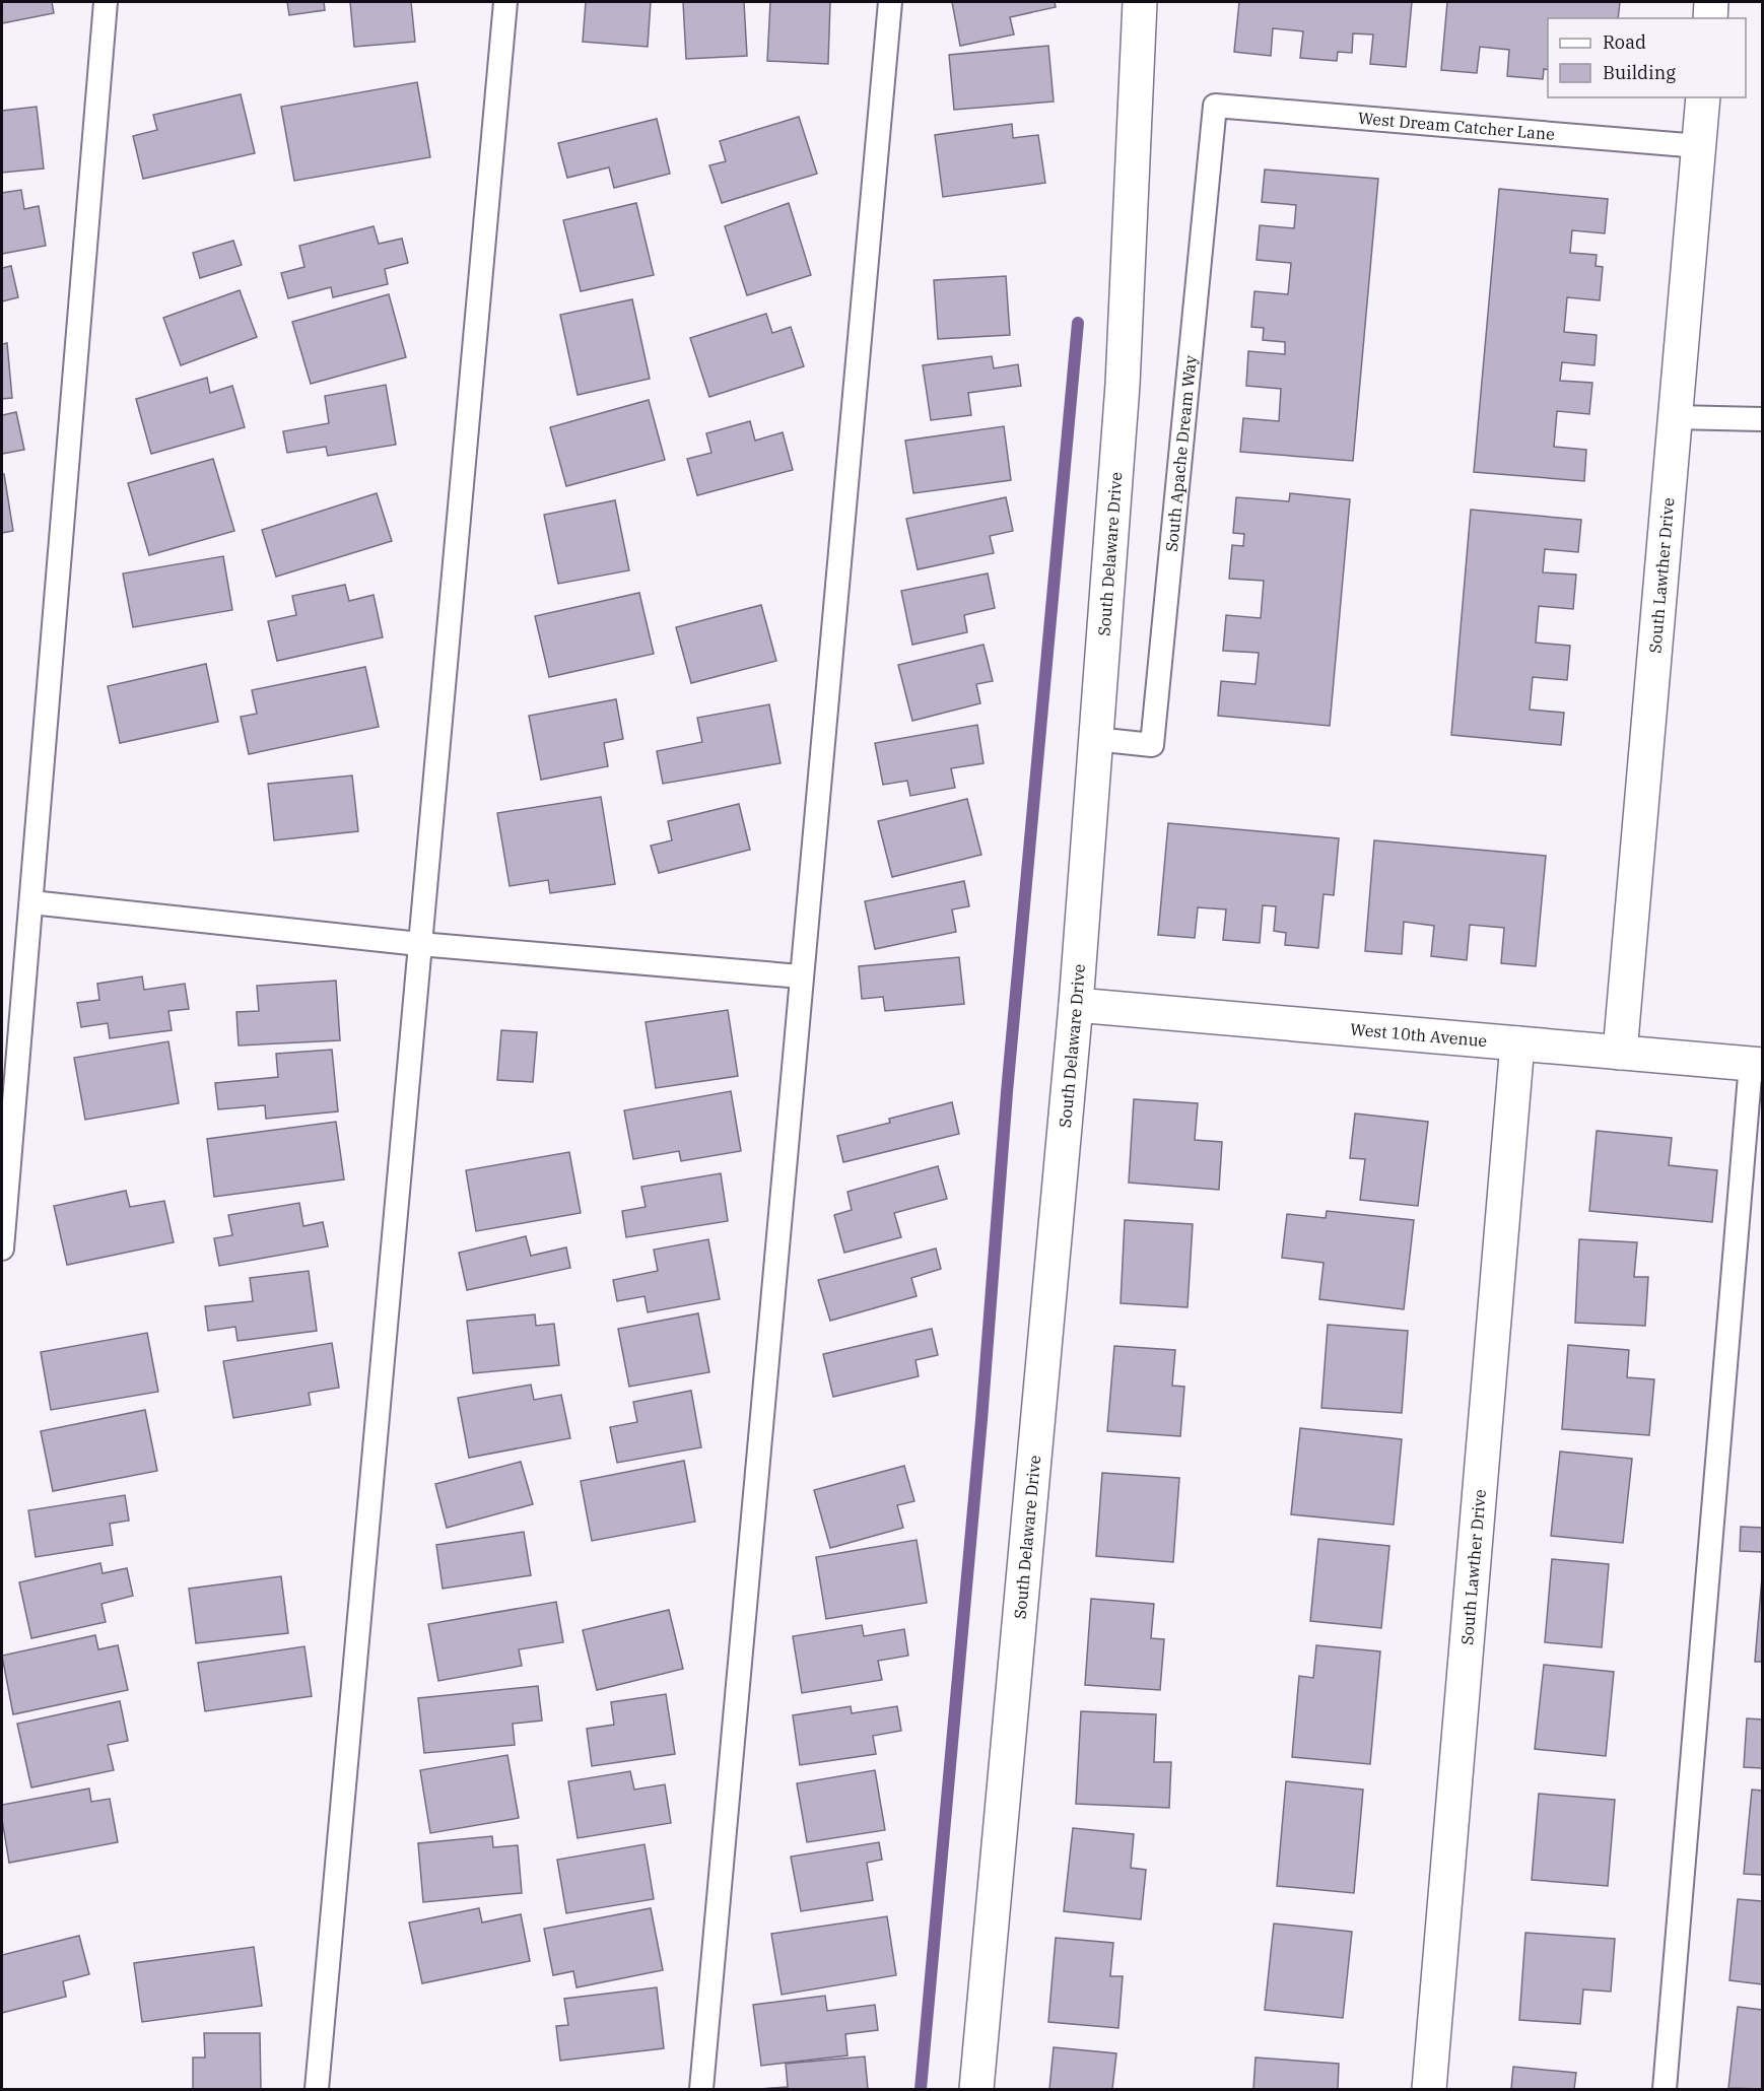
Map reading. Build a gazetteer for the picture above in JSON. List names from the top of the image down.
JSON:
{
  "streets": {
    "street": ["South Delaware Drive", "South Lawther Drive", "West 10th Avenue"],
    "lane": ["West Dream Catcher Lane", "South Apache Dream Way"]
  },
  "crossings": [
    ["West Dream Catcher Lane", "South Apache Dream Way"],
    ["West Dream Catcher Lane", "South Lawther Drive"],
    ["South Apache Dream Way", "South Delaware Drive"],
    ["South Delaware Drive", "West 10th Avenue"],
    ["South Lawther Drive", "West 10th Avenue"]
  ],
  "legend": ["Road", "Building"]
}
